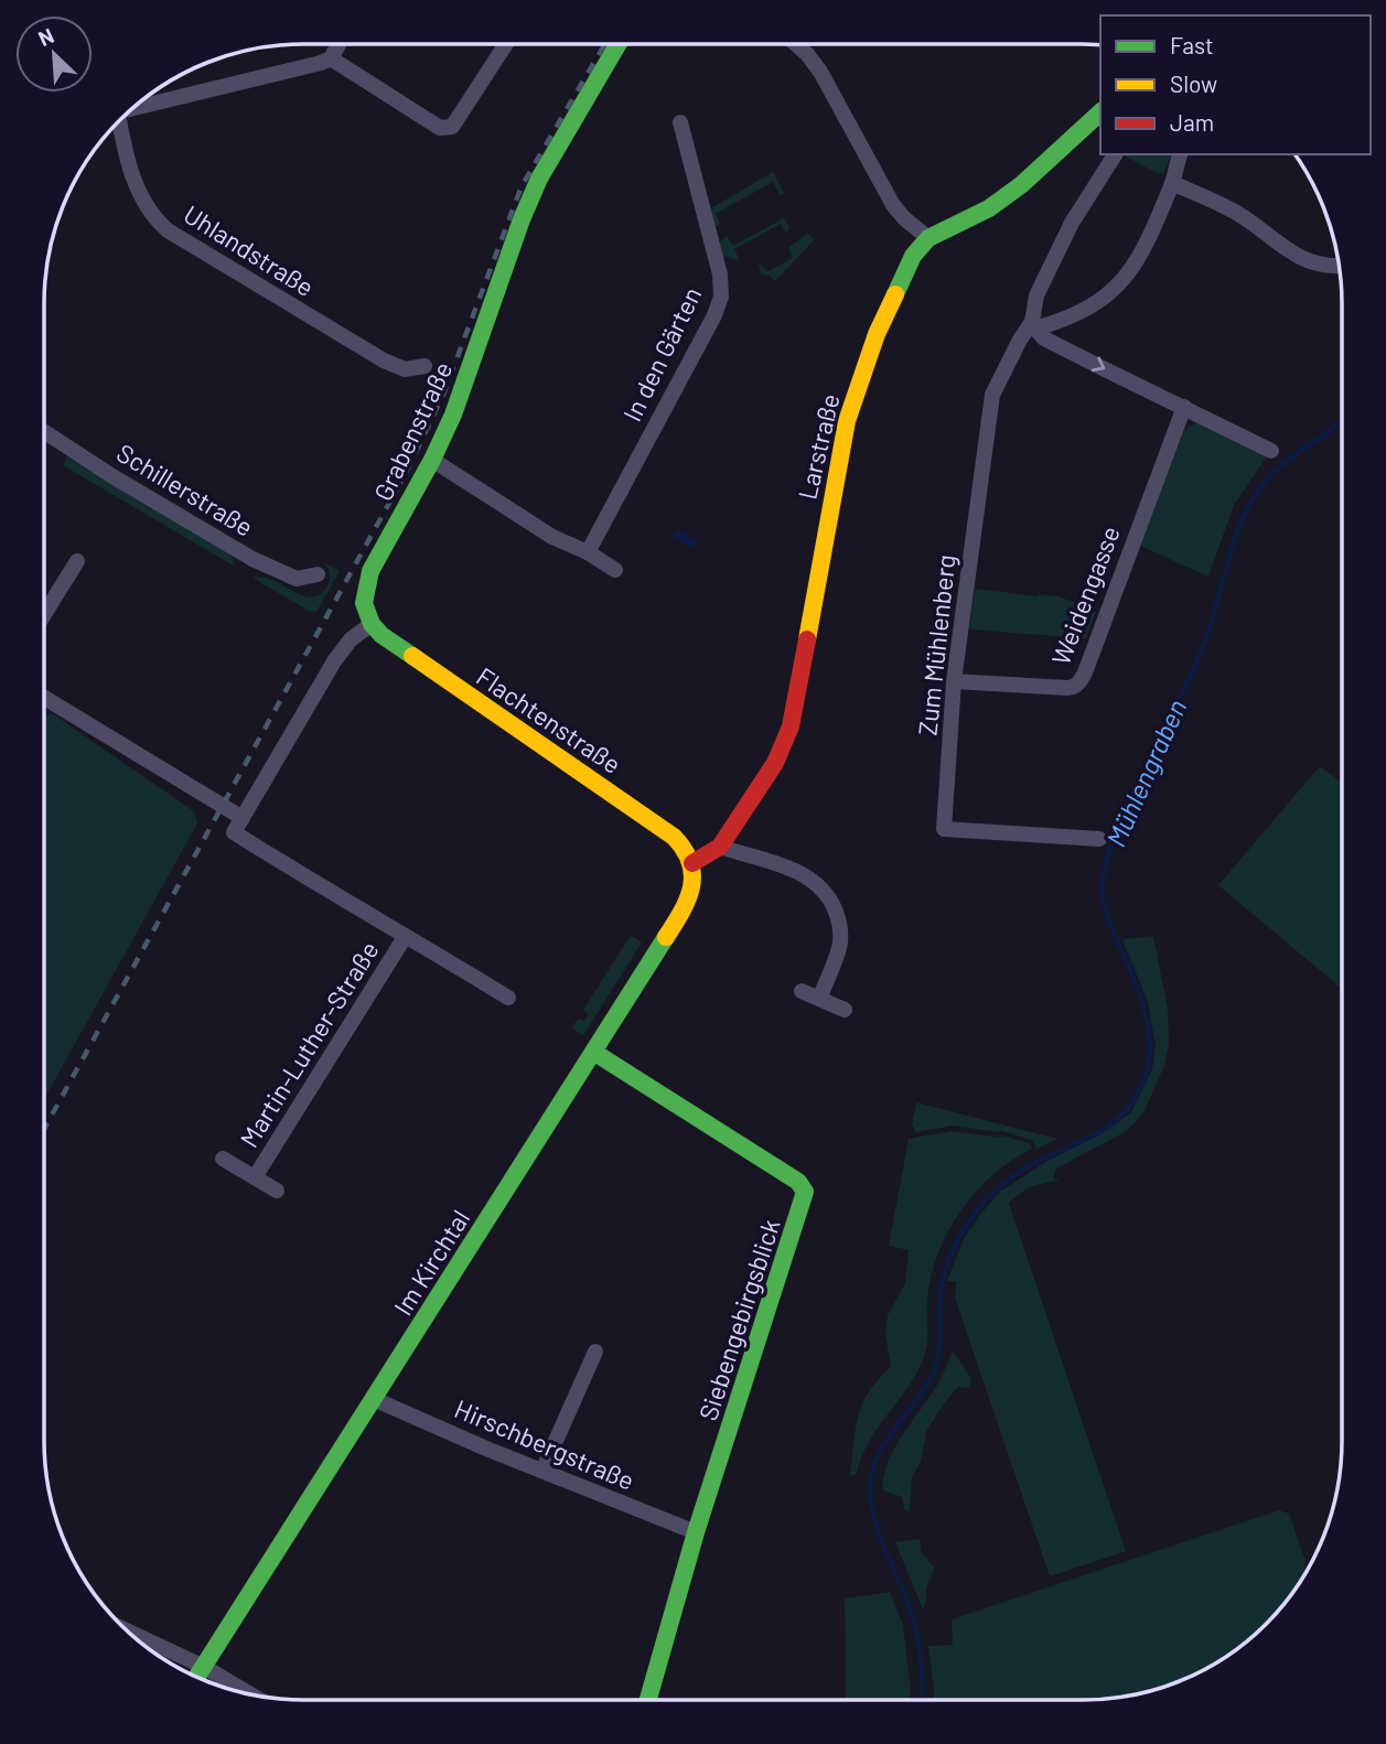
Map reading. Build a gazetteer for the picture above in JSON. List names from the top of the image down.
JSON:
{
  "streets": {
    "street": [
      "Uhlandstraße",
      "In den Gärten",
      "Grabenstraße",
      "Larstraße",
      "Schillerstraße",
      "Weidengasse",
      "Zum Mühlenberg",
      "Flachtenstraße",
      "Martin-Luther-Straße",
      "Im Kirchtal",
      "Siebengebirgsblick",
      "Hirschbergstraße"
    ]
  },
  "crossings": [
    ["Grabenstraße", "Flachtenstraße"],
    ["Larstraße", "Flachtenstraße"],
    ["Larstraße", "Im Kirchtal"],
    ["Weidengasse", "Zum Mühlenberg"],
    ["Flachtenstraße", "Im Kirchtal"],
    ["Im Kirchtal", "Siebengebirgsblick"],
    ["Im Kirchtal", "Hirschbergstraße"],
    ["Siebengebirgsblick", "Hirschbergstraße"]
  ],
  "water": ["Mühlengraben"],
  "legend": ["Fast", "Slow", "Jam"],
  "north": "top left"
}
